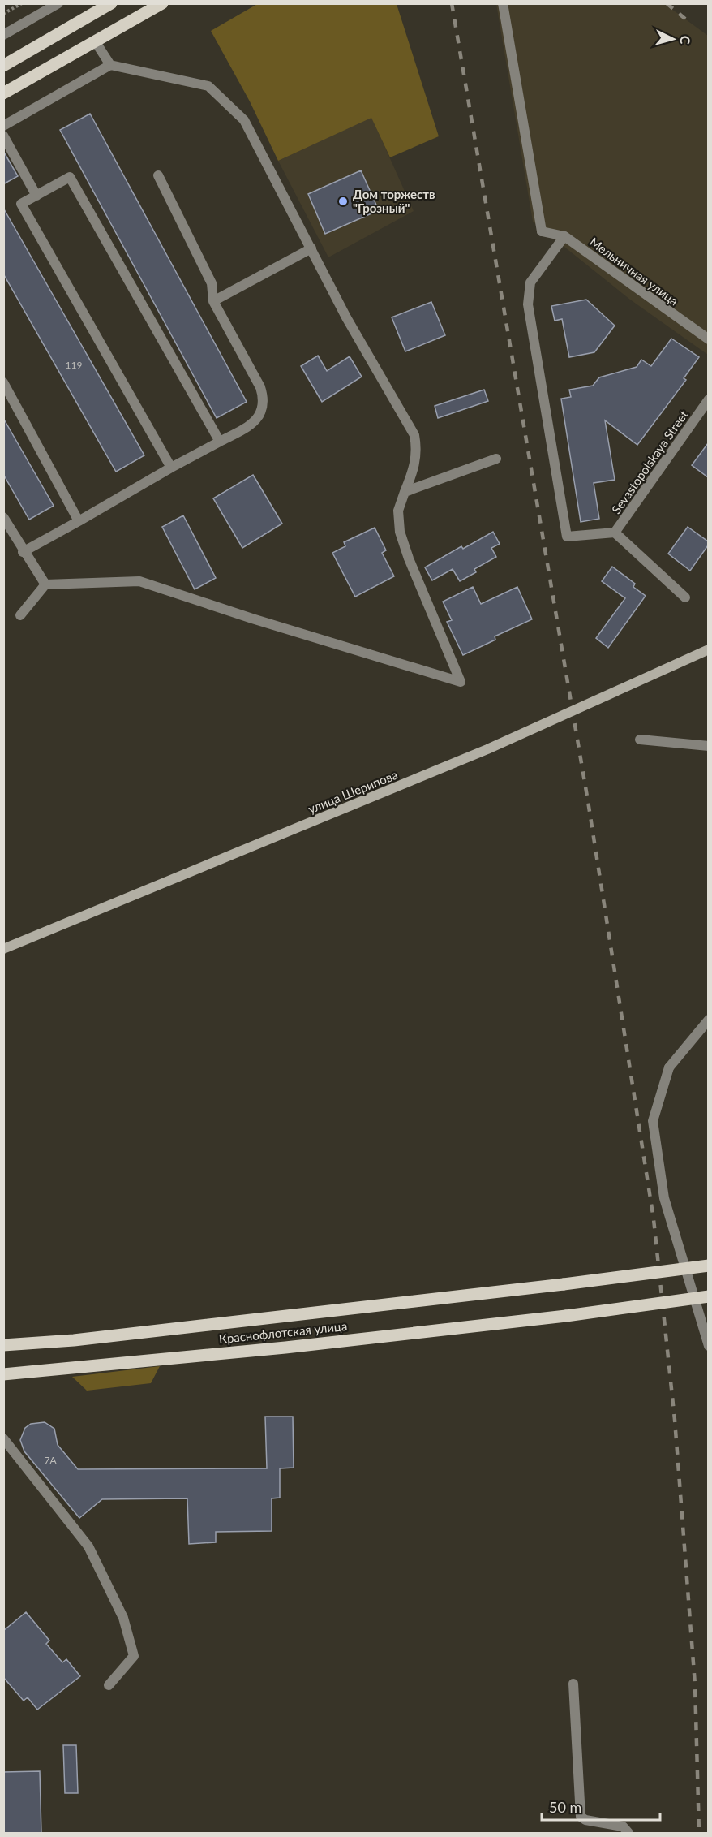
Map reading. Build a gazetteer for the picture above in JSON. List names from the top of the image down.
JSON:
{
  "streets": {
    "main road": ["улица Шерипова", "Краснофлотская улица"],
    "street": ["Мельничная улица", "Sevastopolskaya Street"]
  },
  "places": ["Дом торжеств \"Грозный\""],
  "house_numbers": ["119", "7А"],
  "scale_bar": "50 m",
  "north": "right"
}
